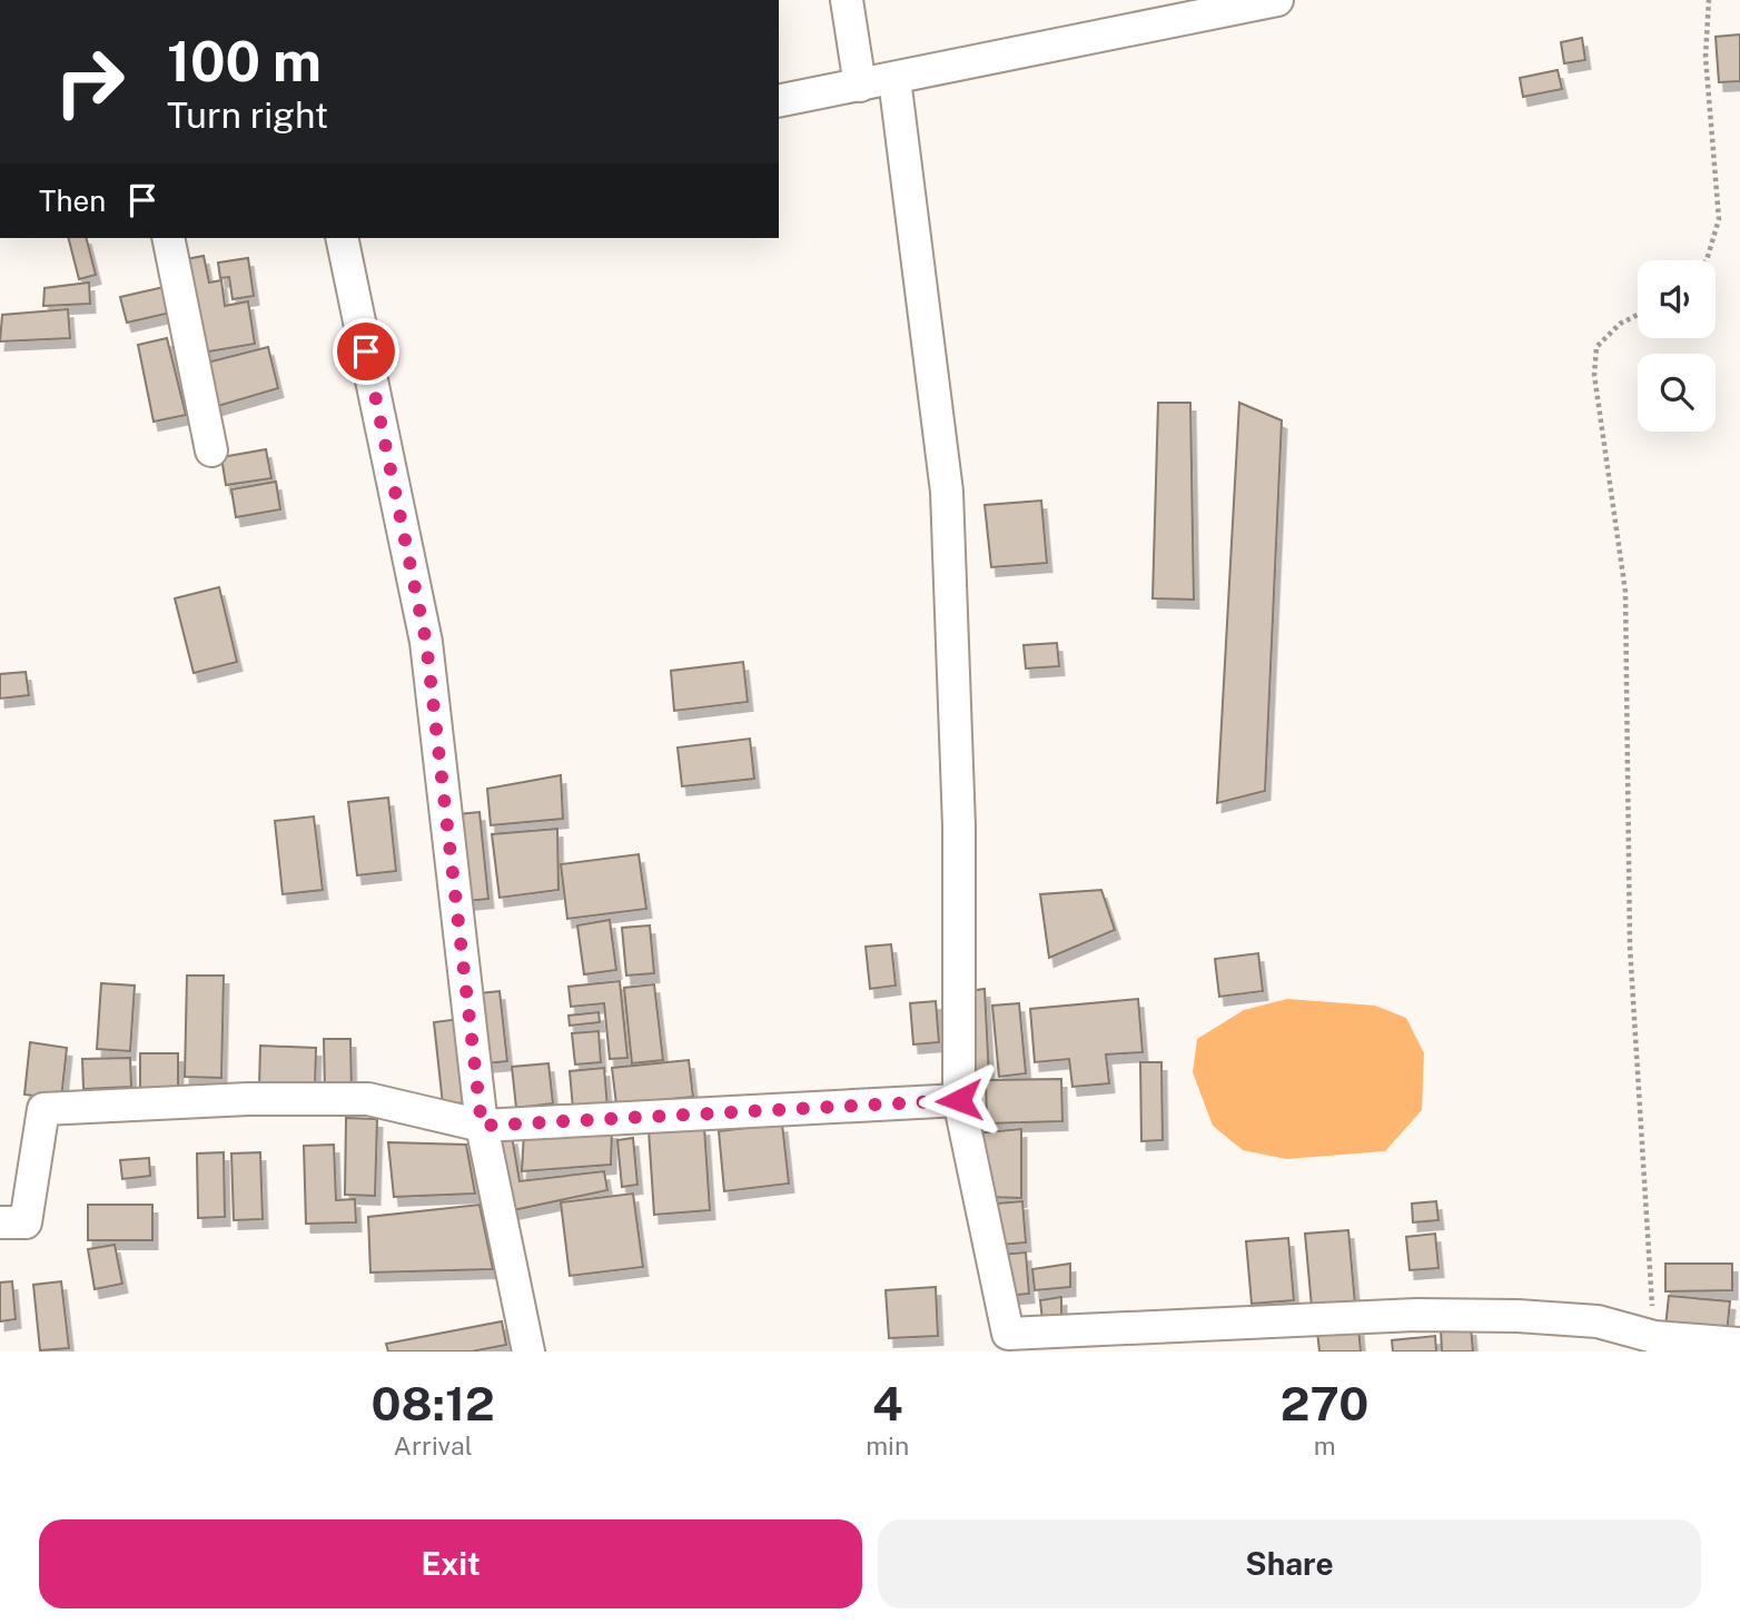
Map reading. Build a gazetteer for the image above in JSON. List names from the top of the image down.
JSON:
{
  "page": {
    "turn": ["100 m", "Turn right"],
    "then": "Then",
    "eta": [
      "08:12",
      "Arrival",
      "4",
      "min",
      "270",
      "m"
    ],
    "buttons": ["Exit", "Share"]
  }
}
